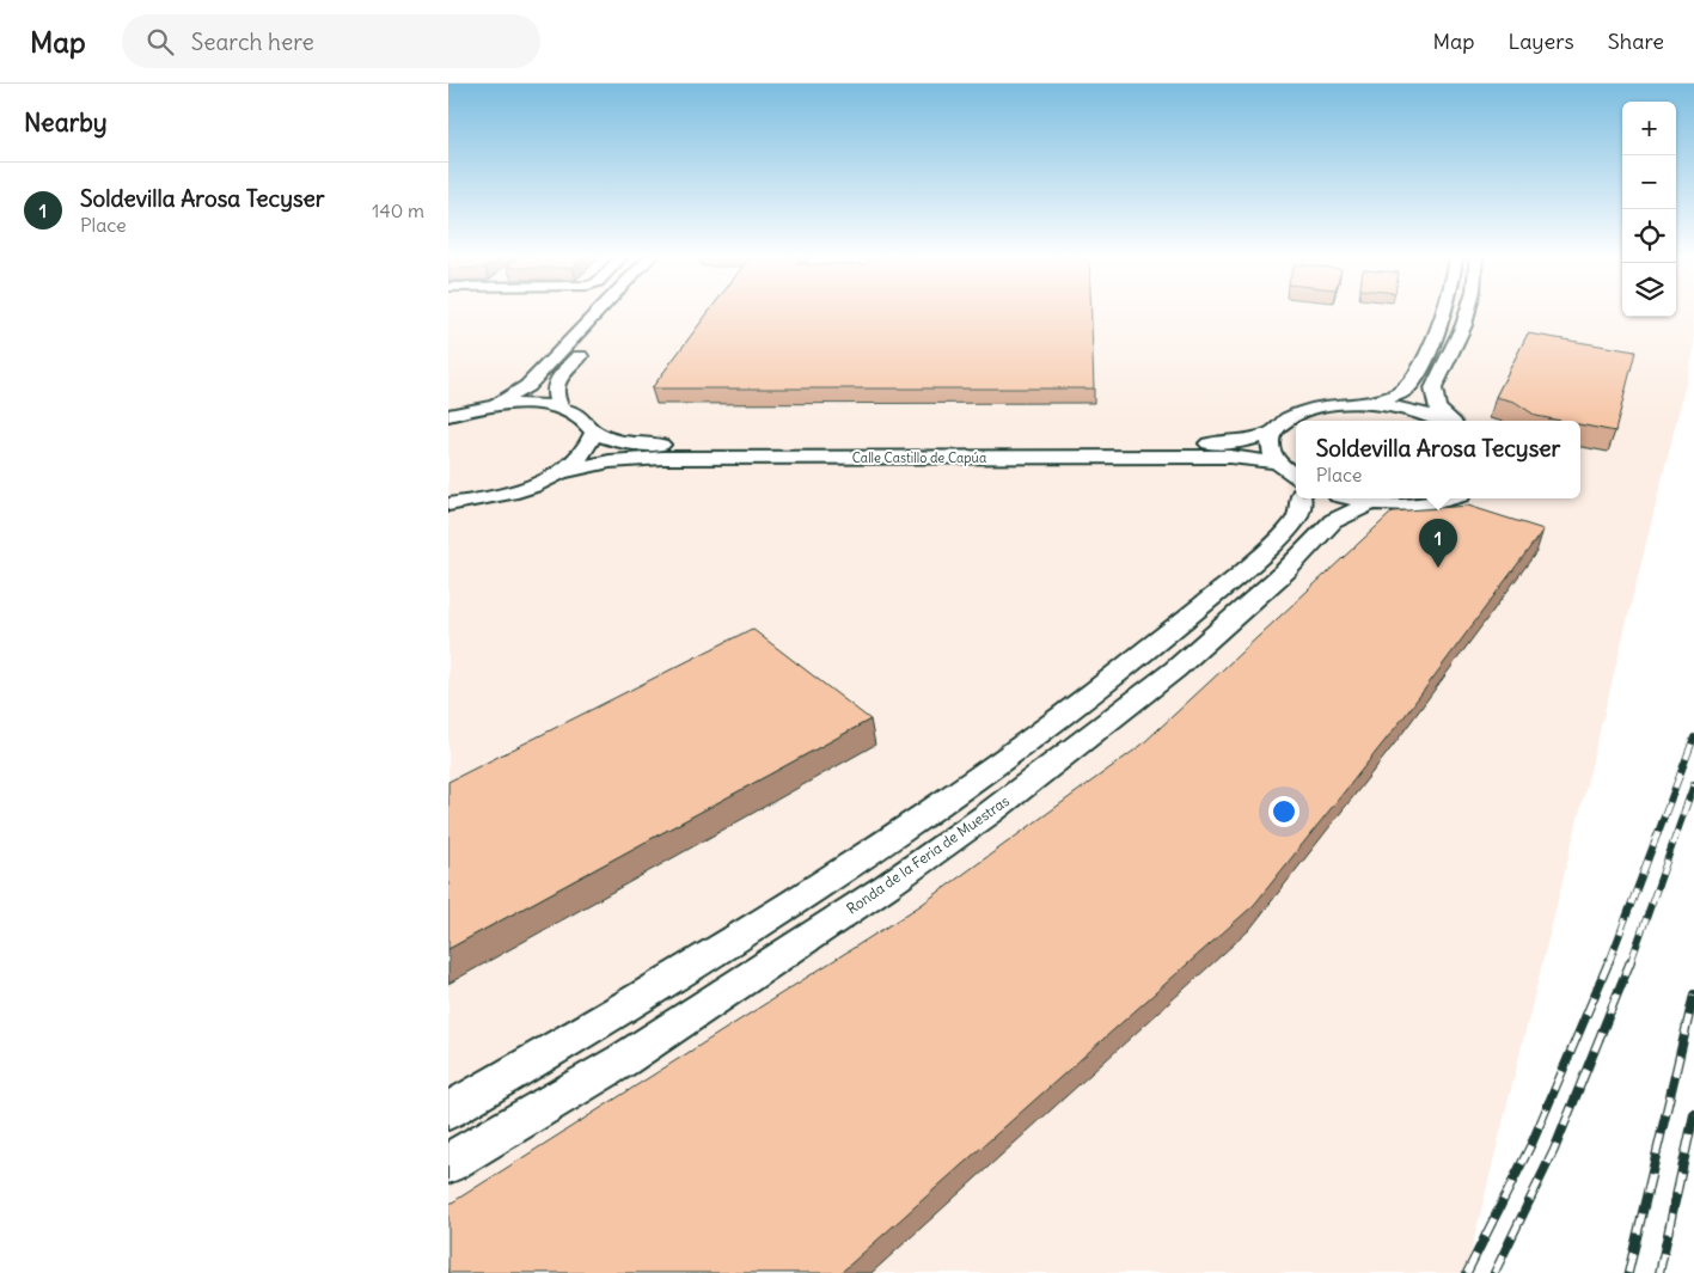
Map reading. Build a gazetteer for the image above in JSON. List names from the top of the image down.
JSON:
{
  "streets": {
    "street": ["Calle Castillo de Capúa", "Ronda de la Feria de Muestras"]
  },
  "page": {
    "header": "Map",
    "search": "Search here",
    "nav": ["Map", "Layers", "Share"],
    "heading": "Nearby",
    "map_buttons": ["+", "−"],
    "list": [
      {
        "mark": "1",
        "name": "Soldevilla Arosa Tecyser",
        "note": "Place",
        "value": "140 m"
      }
    ],
    "popup": ["Soldevilla Arosa Tecyser", "Place"],
    "pins": "1"
  }
}
